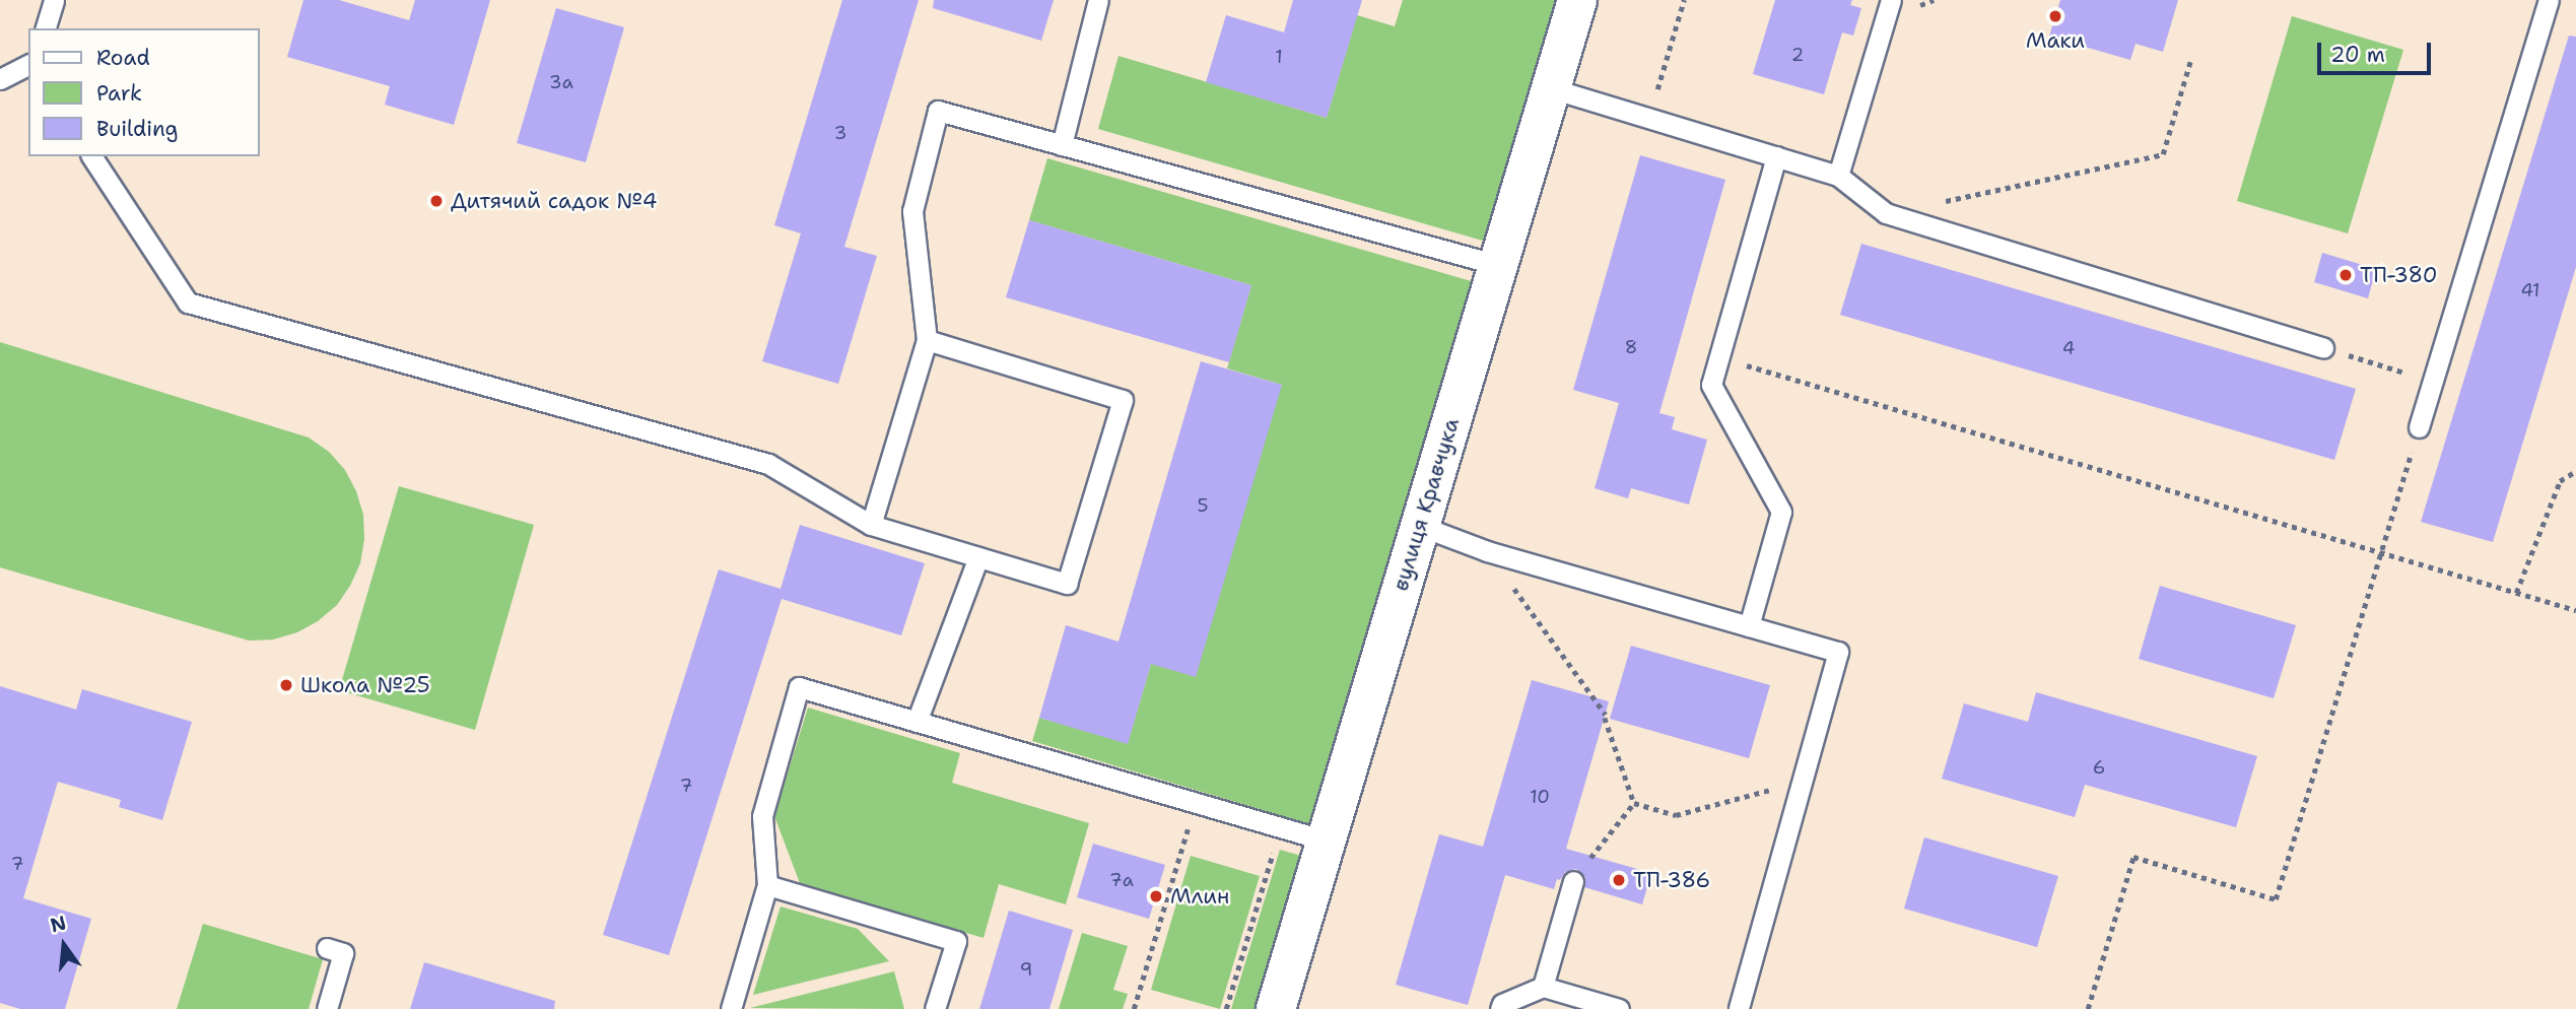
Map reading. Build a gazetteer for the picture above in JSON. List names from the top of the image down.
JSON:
{
  "streets": {
    "street": ["вулиця Кравчука"]
  },
  "places": [
    "Маки",
    "Дитячий садок №4",
    "ТП-380",
    "Школа №25",
    "ТП-386",
    "Млин"
  ],
  "house_numbers": [
    "2",
    "1",
    "3а",
    "3",
    "41",
    "8",
    "4",
    "5",
    "6",
    "7",
    "10",
    "7",
    "7а",
    "9"
  ],
  "legend": ["Road", "Park", "Building"],
  "scale_bar": "20 m",
  "north": "top"
}
